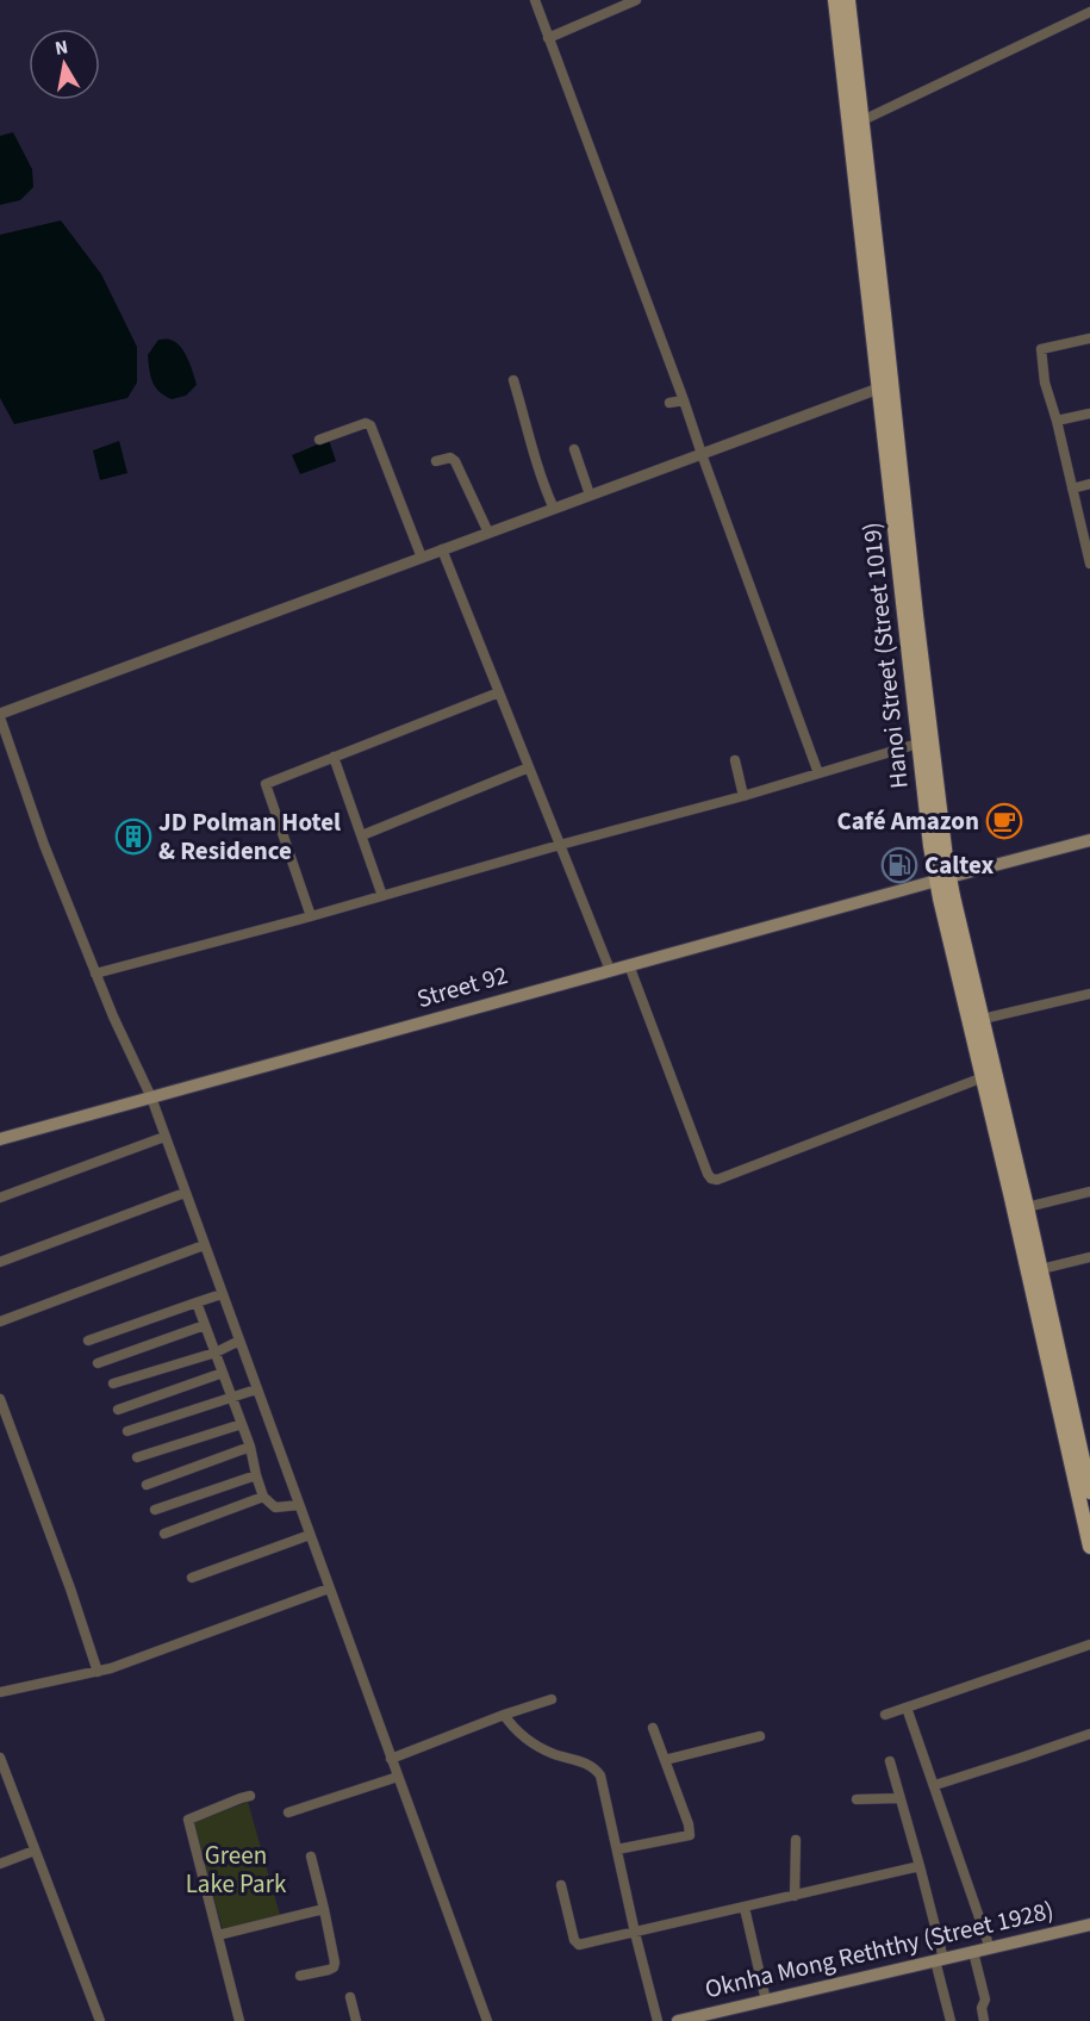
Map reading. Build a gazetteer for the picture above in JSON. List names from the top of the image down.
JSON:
{
  "streets": {
    "main road": ["Hanoi Street (Street 1019)", "Street 92", "Oknha Mong Reththy (Street 1928)"]
  },
  "crossings": [
    ["Hanoi Street (Street 1019)", "Street 92"]
  ],
  "parks": ["Green Lake Park"],
  "places": {
    "cafe": ["Café Amazon"],
    "building": ["JD Polman Hotel & Residence"],
    "fuel station": ["Caltex"]
  },
  "north": "top"
}
